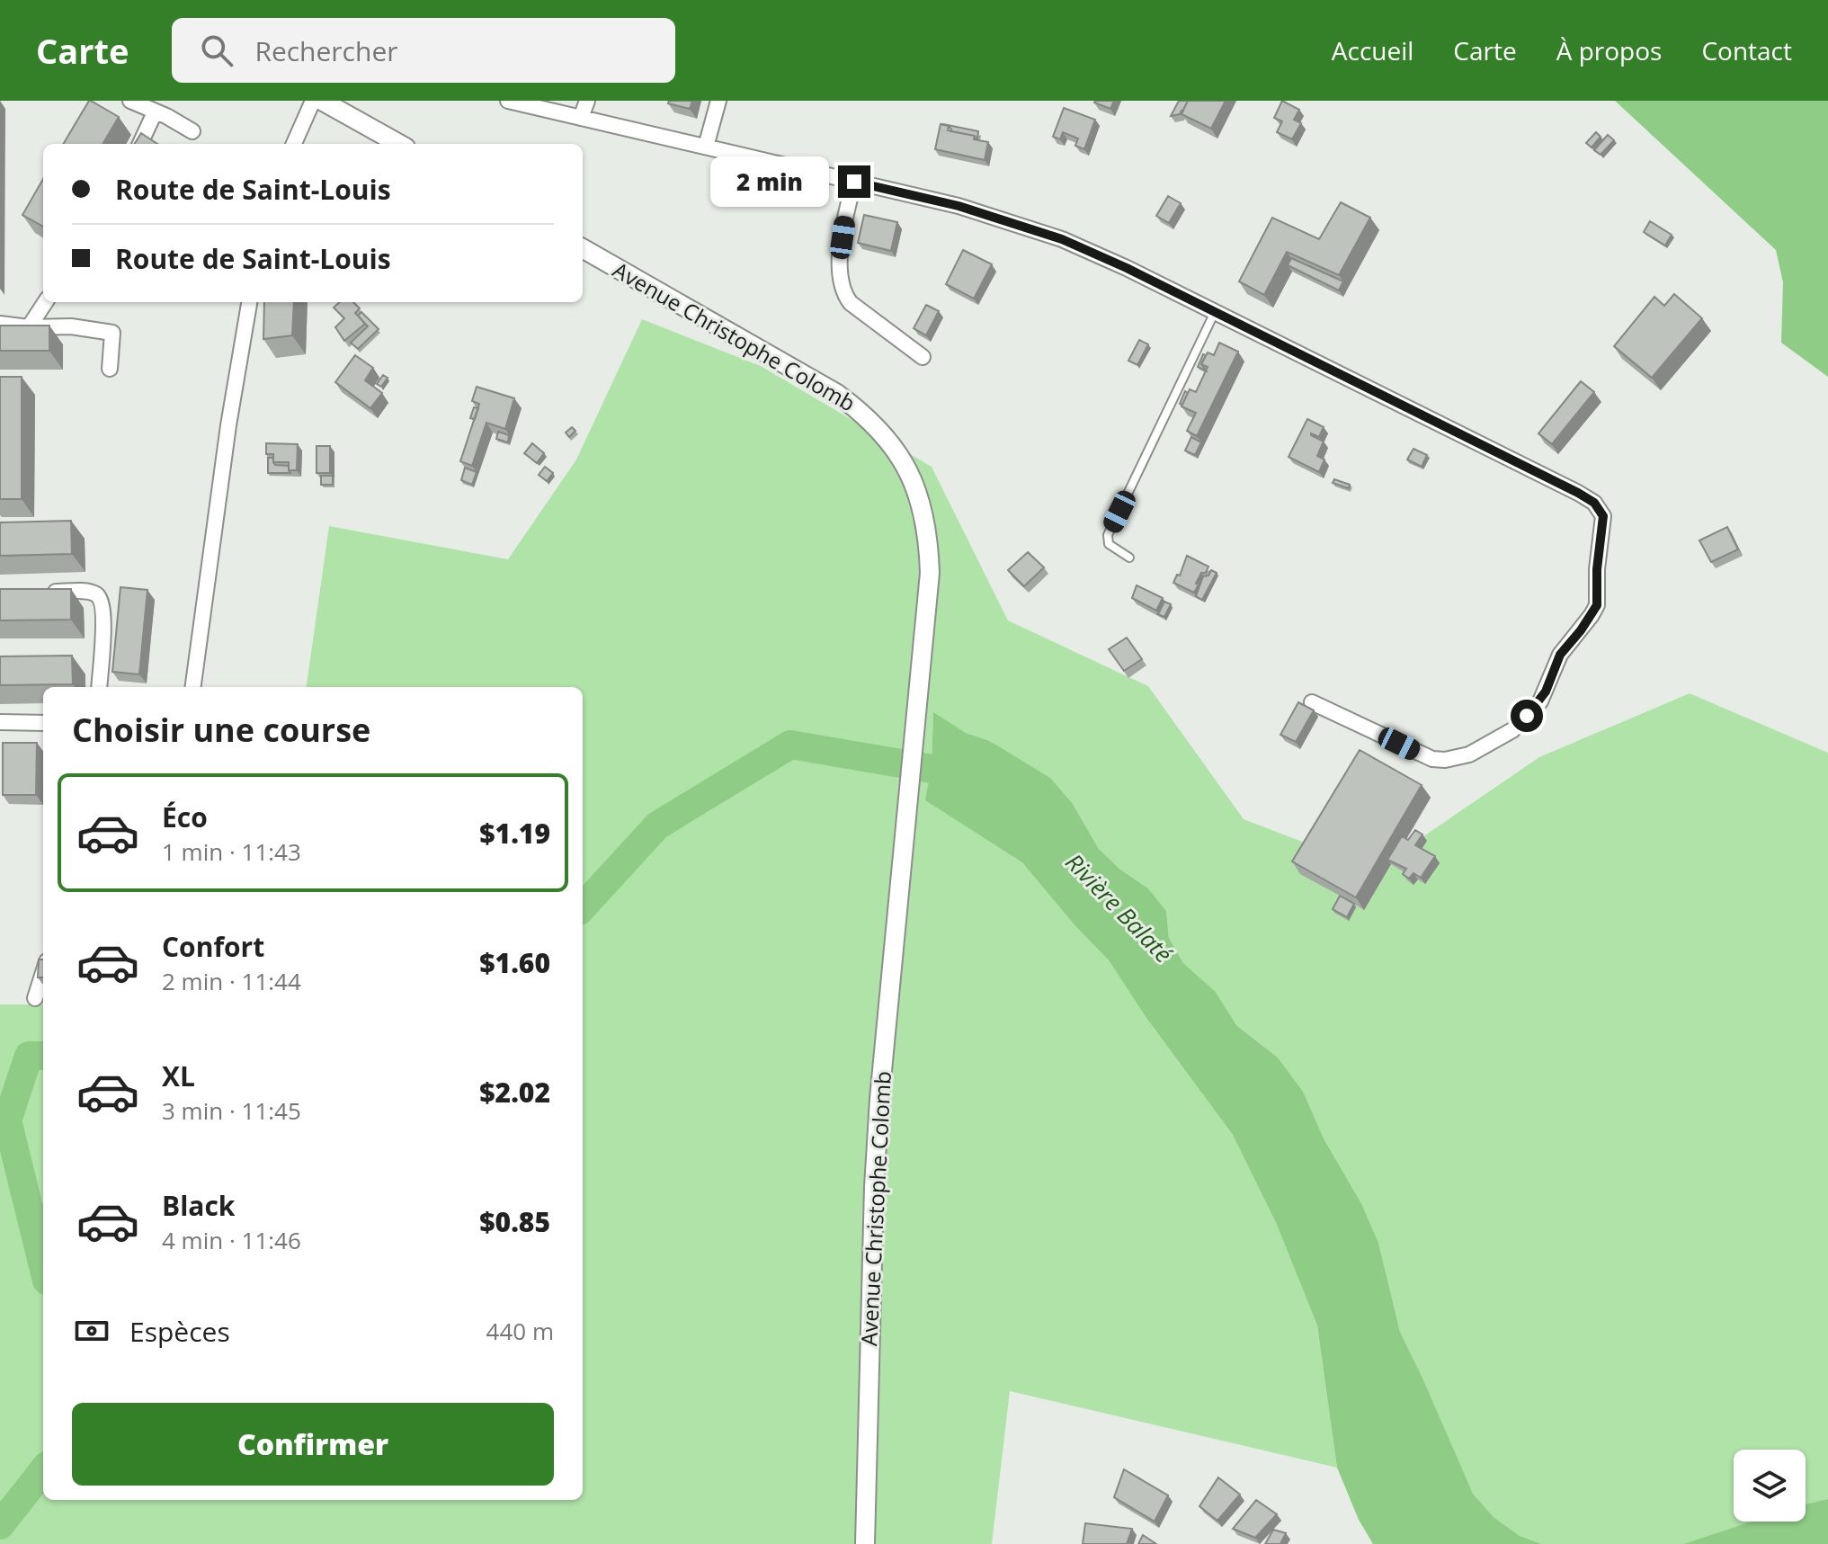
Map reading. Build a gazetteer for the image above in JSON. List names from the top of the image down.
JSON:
{
  "streets": {
    "street": ["Avenue Christophe Colomb"]
  },
  "water": ["Rivière Balaté"],
  "page": {
    "header": "Carte",
    "search": "Rechercher",
    "nav": [
      "Accueil",
      "Carte",
      "À propos",
      "Contact"
    ],
    "banner": ["Route de Saint-Louis", "Route de Saint-Louis"],
    "bubble": "2 min",
    "heading": "Choisir une course",
    "list": [
      {
        "name": "Éco",
        "note": "1 min · 11:43",
        "value": "$1.19"
      },
      {
        "name": "Confort",
        "note": "2 min · 11:44",
        "value": "$1.60"
      },
      {
        "name": "XL",
        "note": "3 min · 11:45",
        "value": "$2.02"
      },
      {
        "name": "Black",
        "note": "4 min · 11:46",
        "value": "$0.85"
      }
    ],
    "pay": ["Espèces", "440 m"],
    "buttons": "Confirmer"
  }
}
